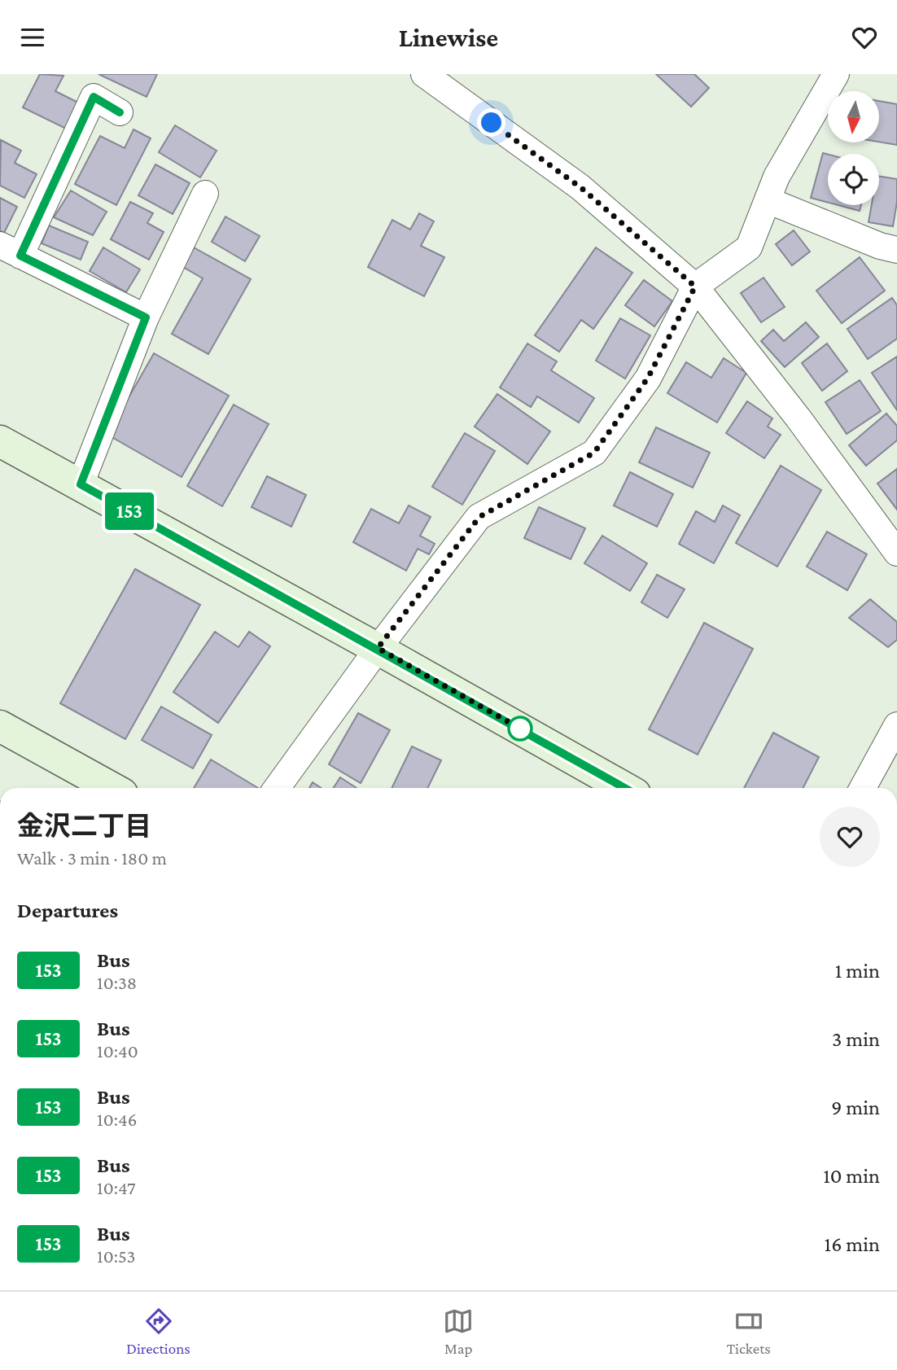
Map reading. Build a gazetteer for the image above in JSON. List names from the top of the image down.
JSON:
{
  "lines": ["bus line 153"],
  "north": "bottom",
  "page": {
    "header": "Linewise",
    "on_map": "153",
    "heading": [
      ["金沢二丁目", "Walk · 3 min · 180 m"],
      "Departures"
    ],
    "list": [
      {
        "mark": "153",
        "name": "Bus",
        "note": "10:38",
        "value": "1 min"
      },
      {
        "mark": "153",
        "name": "Bus",
        "note": "10:40",
        "value": "3 min"
      },
      {
        "mark": "153",
        "name": "Bus",
        "note": "10:46",
        "value": "9 min"
      },
      {
        "mark": "153",
        "name": "Bus",
        "note": "10:47",
        "value": "10 min"
      },
      {
        "mark": "153",
        "name": "Bus",
        "note": "10:53",
        "value": "16 min"
      }
    ],
    "tabs": ["Directions", "Map", "Tickets"]
  }
}
